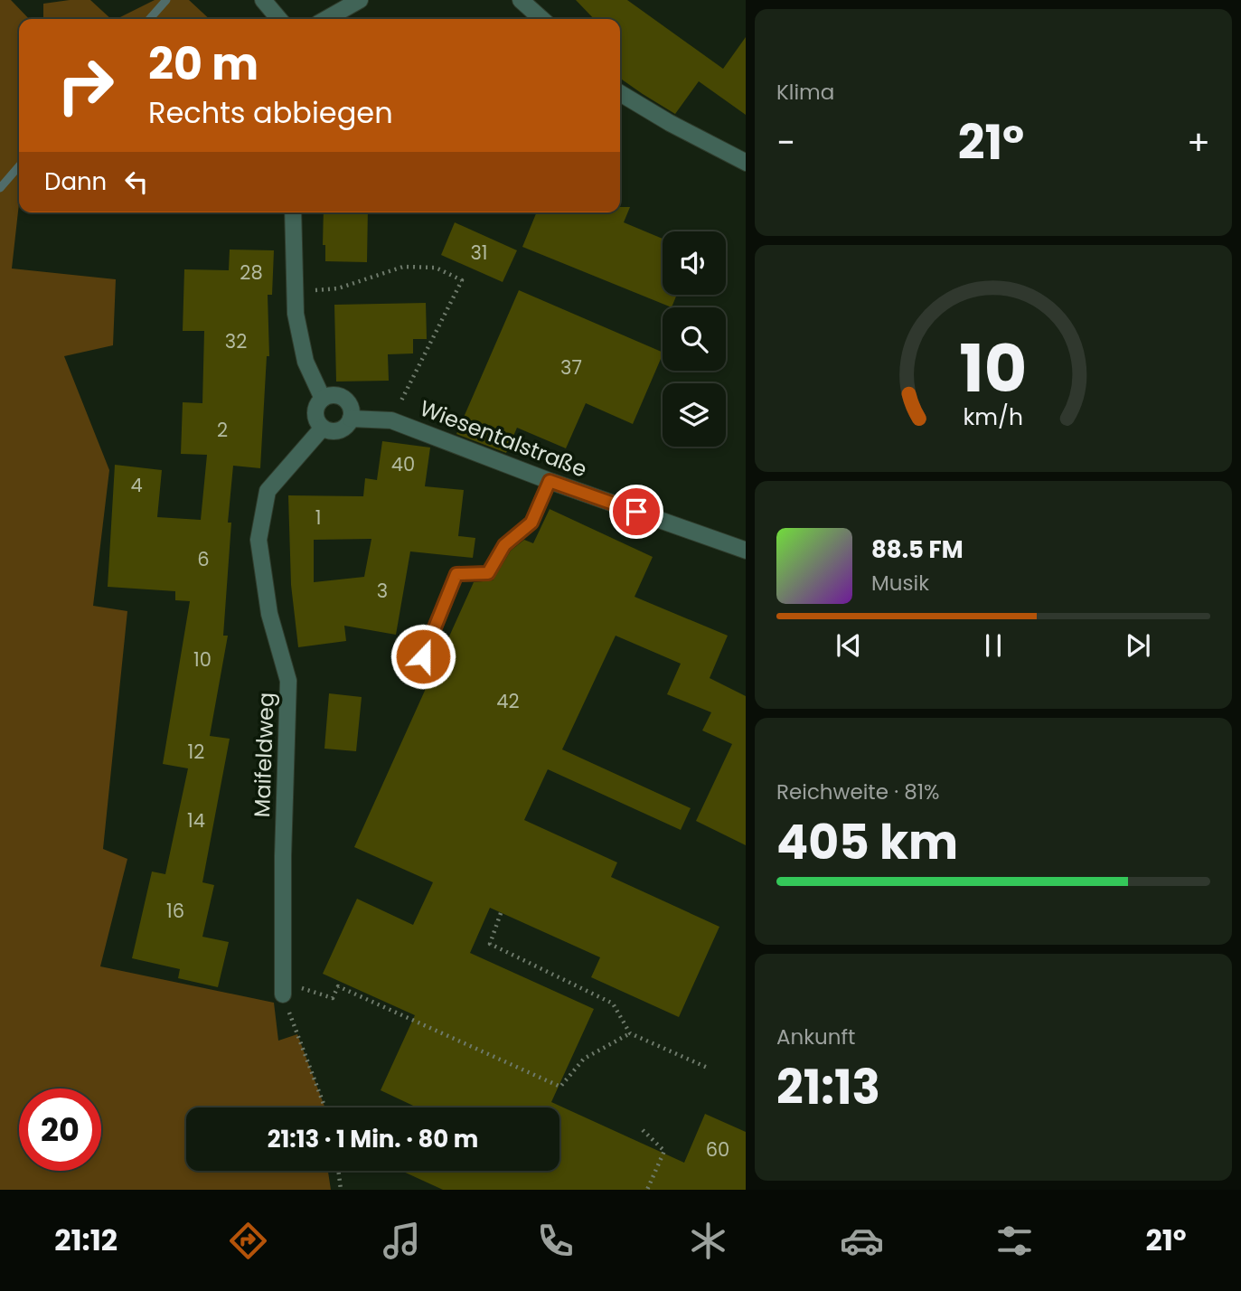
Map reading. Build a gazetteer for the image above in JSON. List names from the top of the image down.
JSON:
{
  "streets": {
    "street": ["Wiesentalstraße", "Maifeldweg"]
  },
  "crossings": [
    ["Wiesentalstraße", "Maifeldweg"]
  ],
  "house_numbers": [
    "31",
    "28",
    "32",
    "37",
    "2",
    "40",
    "4",
    "1",
    "6",
    "3",
    "10",
    "42",
    "12",
    "14",
    "16",
    "60"
  ],
  "page": {
    "tile": [
      "Klima",
      ["Reichweite · 81%", "405 km"],
      ["Ankunft", "21:13"]
    ],
    "turn": ["20 m", "Rechts abbiegen"],
    "heat": ["−", "21°", "+"],
    "then": "Dann",
    "song": ["88.5 FM", "Musik"],
    "limit": "20",
    "trip": "21:13 · 1 Min. · 80 m",
    "tabs": ["21:12", "21°"],
    "gauge": ["10", "km/h"]
  }
}
